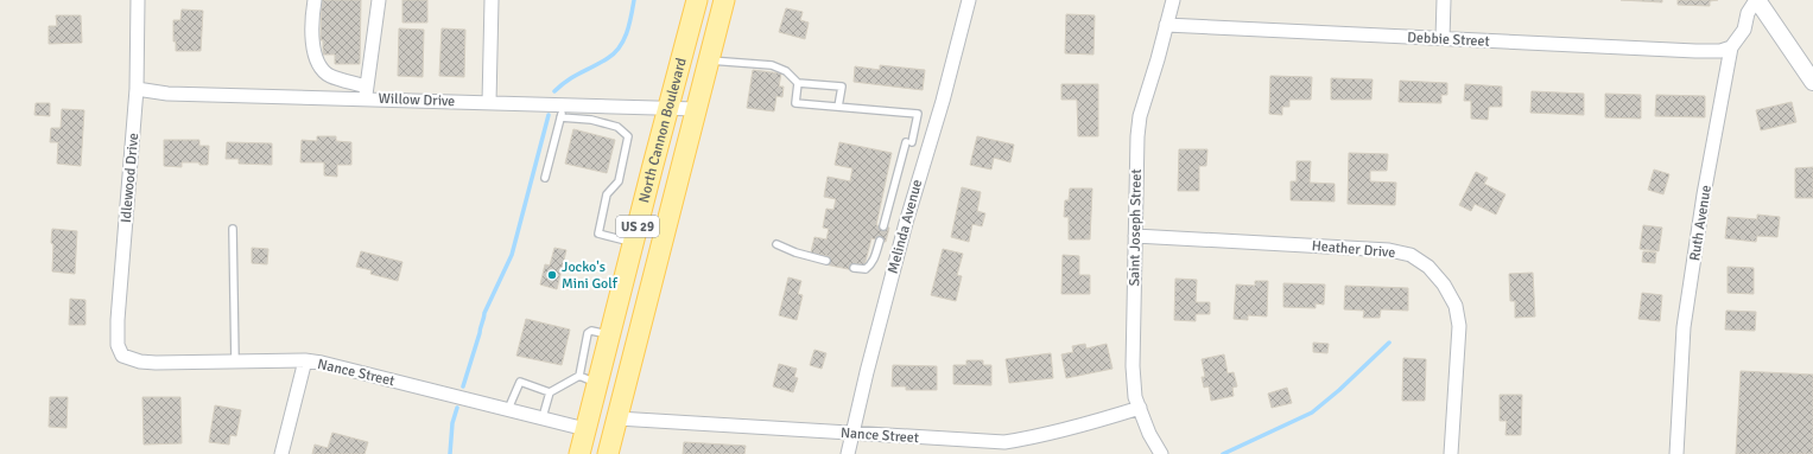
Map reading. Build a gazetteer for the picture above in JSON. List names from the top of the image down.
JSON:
{
  "streets": {
    "main road": ["North Cannon Boulevard", "US 29"],
    "street": [
      "Debbie Street",
      "Willow Drive",
      "Idlewood Drive",
      "Ruth Avenue",
      "Melinda Avenue",
      "Saint Joseph Street",
      "Heather Drive",
      "Nance Street"
    ]
  },
  "crossings": [
    ["Debbie Street", "Ruth Avenue"],
    ["Debbie Street", "Saint Joseph Street"],
    ["Willow Drive", "North Cannon Boulevard"],
    ["Willow Drive", "Idlewood Drive"],
    ["North Cannon Boulevard", "Nance Street"],
    ["Idlewood Drive", "Nance Street"],
    ["Melinda Avenue", "Nance Street"],
    ["Saint Joseph Street", "Heather Drive"],
    ["Saint Joseph Street", "Nance Street"]
  ],
  "places": ["Jocko's Mini Golf"]
}
